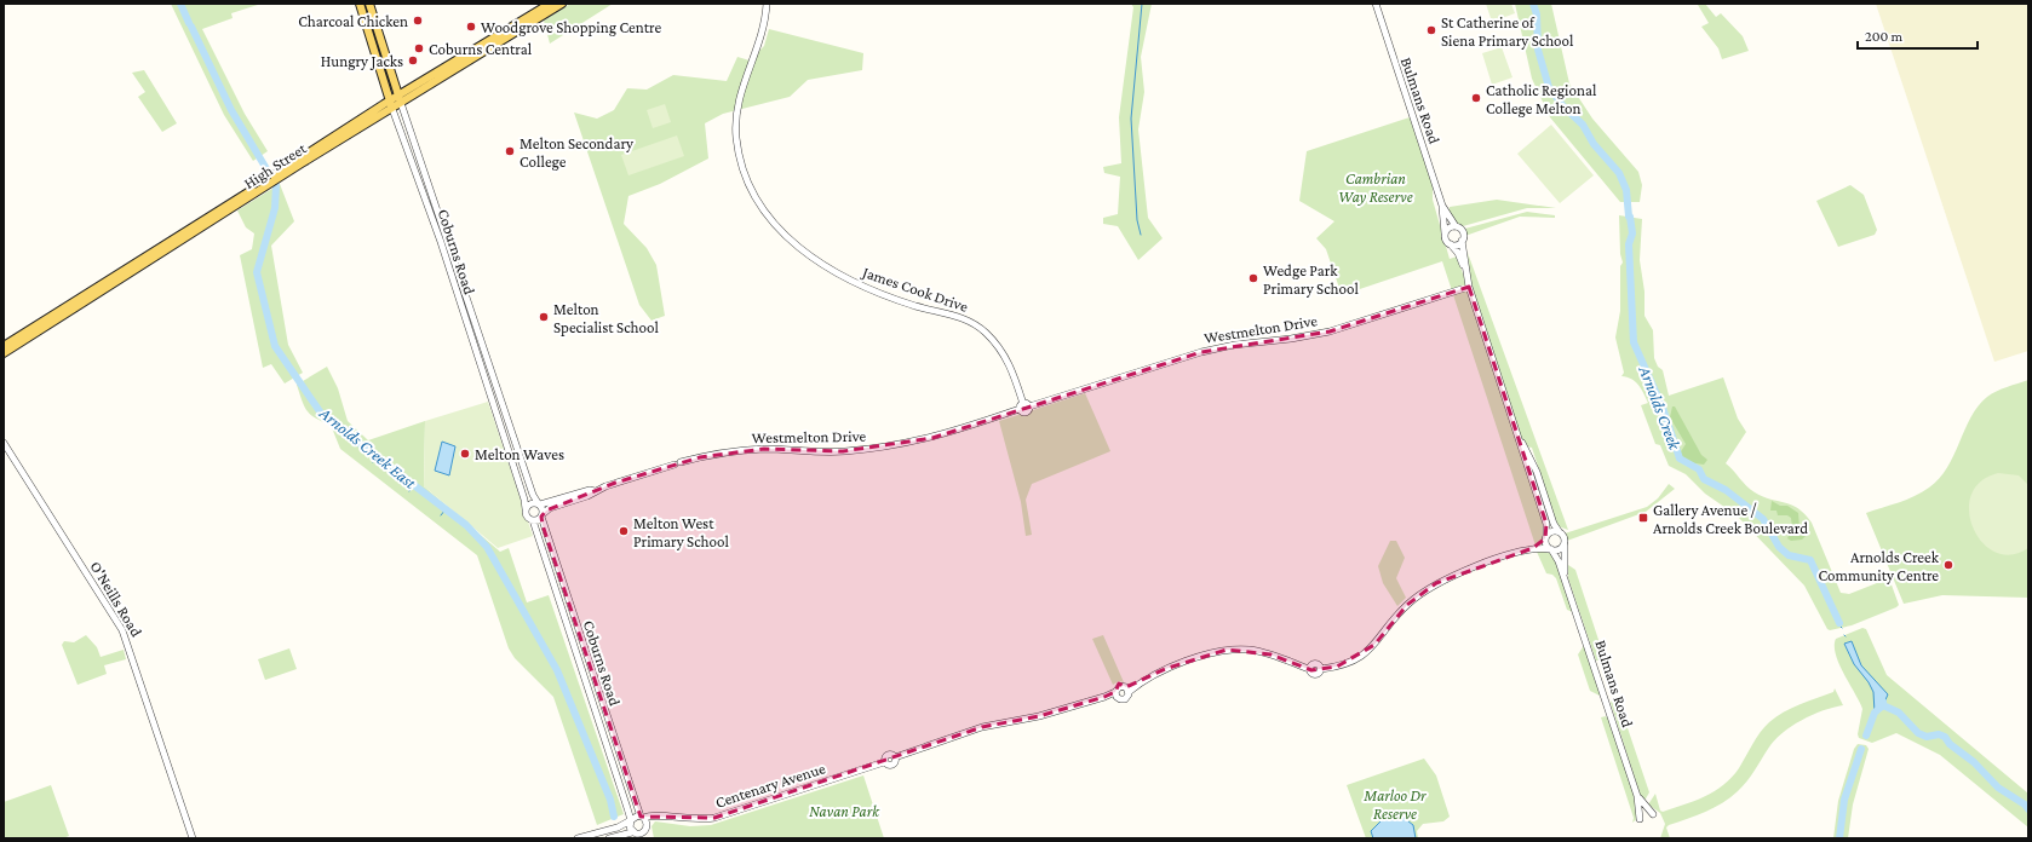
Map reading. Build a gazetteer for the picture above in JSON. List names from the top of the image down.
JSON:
{
  "streets": {
    "main road": ["High Street", "Coburns Road"],
    "street": [
      "Bulmans Road",
      "James Cook Drive",
      "Westmelton Drive",
      "O'Neills Road",
      "Centenary Avenue"
    ]
  },
  "crossings": [
    ["High Street", "Coburns Road"],
    ["Coburns Road", "Westmelton Drive"],
    ["Coburns Road", "Centenary Avenue"],
    ["James Cook Drive", "Westmelton Drive"]
  ],
  "water": ["Arnolds Creek", "Arnolds Creek East"],
  "parks": ["Cambrian Way Reserve", "Marloo Dr Reserve", "Navan Park"],
  "places": {
    "other": [
      "Charcoal Chicken",
      "Woodgrove Shopping Centre",
      "St Catherine of Siena Primary School",
      "Coburns Central",
      "Hungry Jacks",
      "Catholic Regional College Melton",
      "Melton Secondary College",
      "Wedge Park Primary School",
      "Melton Specialist School",
      "Melton Waves",
      "Melton West Primary School",
      "Arnolds Creek Community Centre"
    ],
    "transit": ["Gallery Avenue / Arnolds Creek Boulevard"]
  },
  "scale_bar": "200 m"
}
